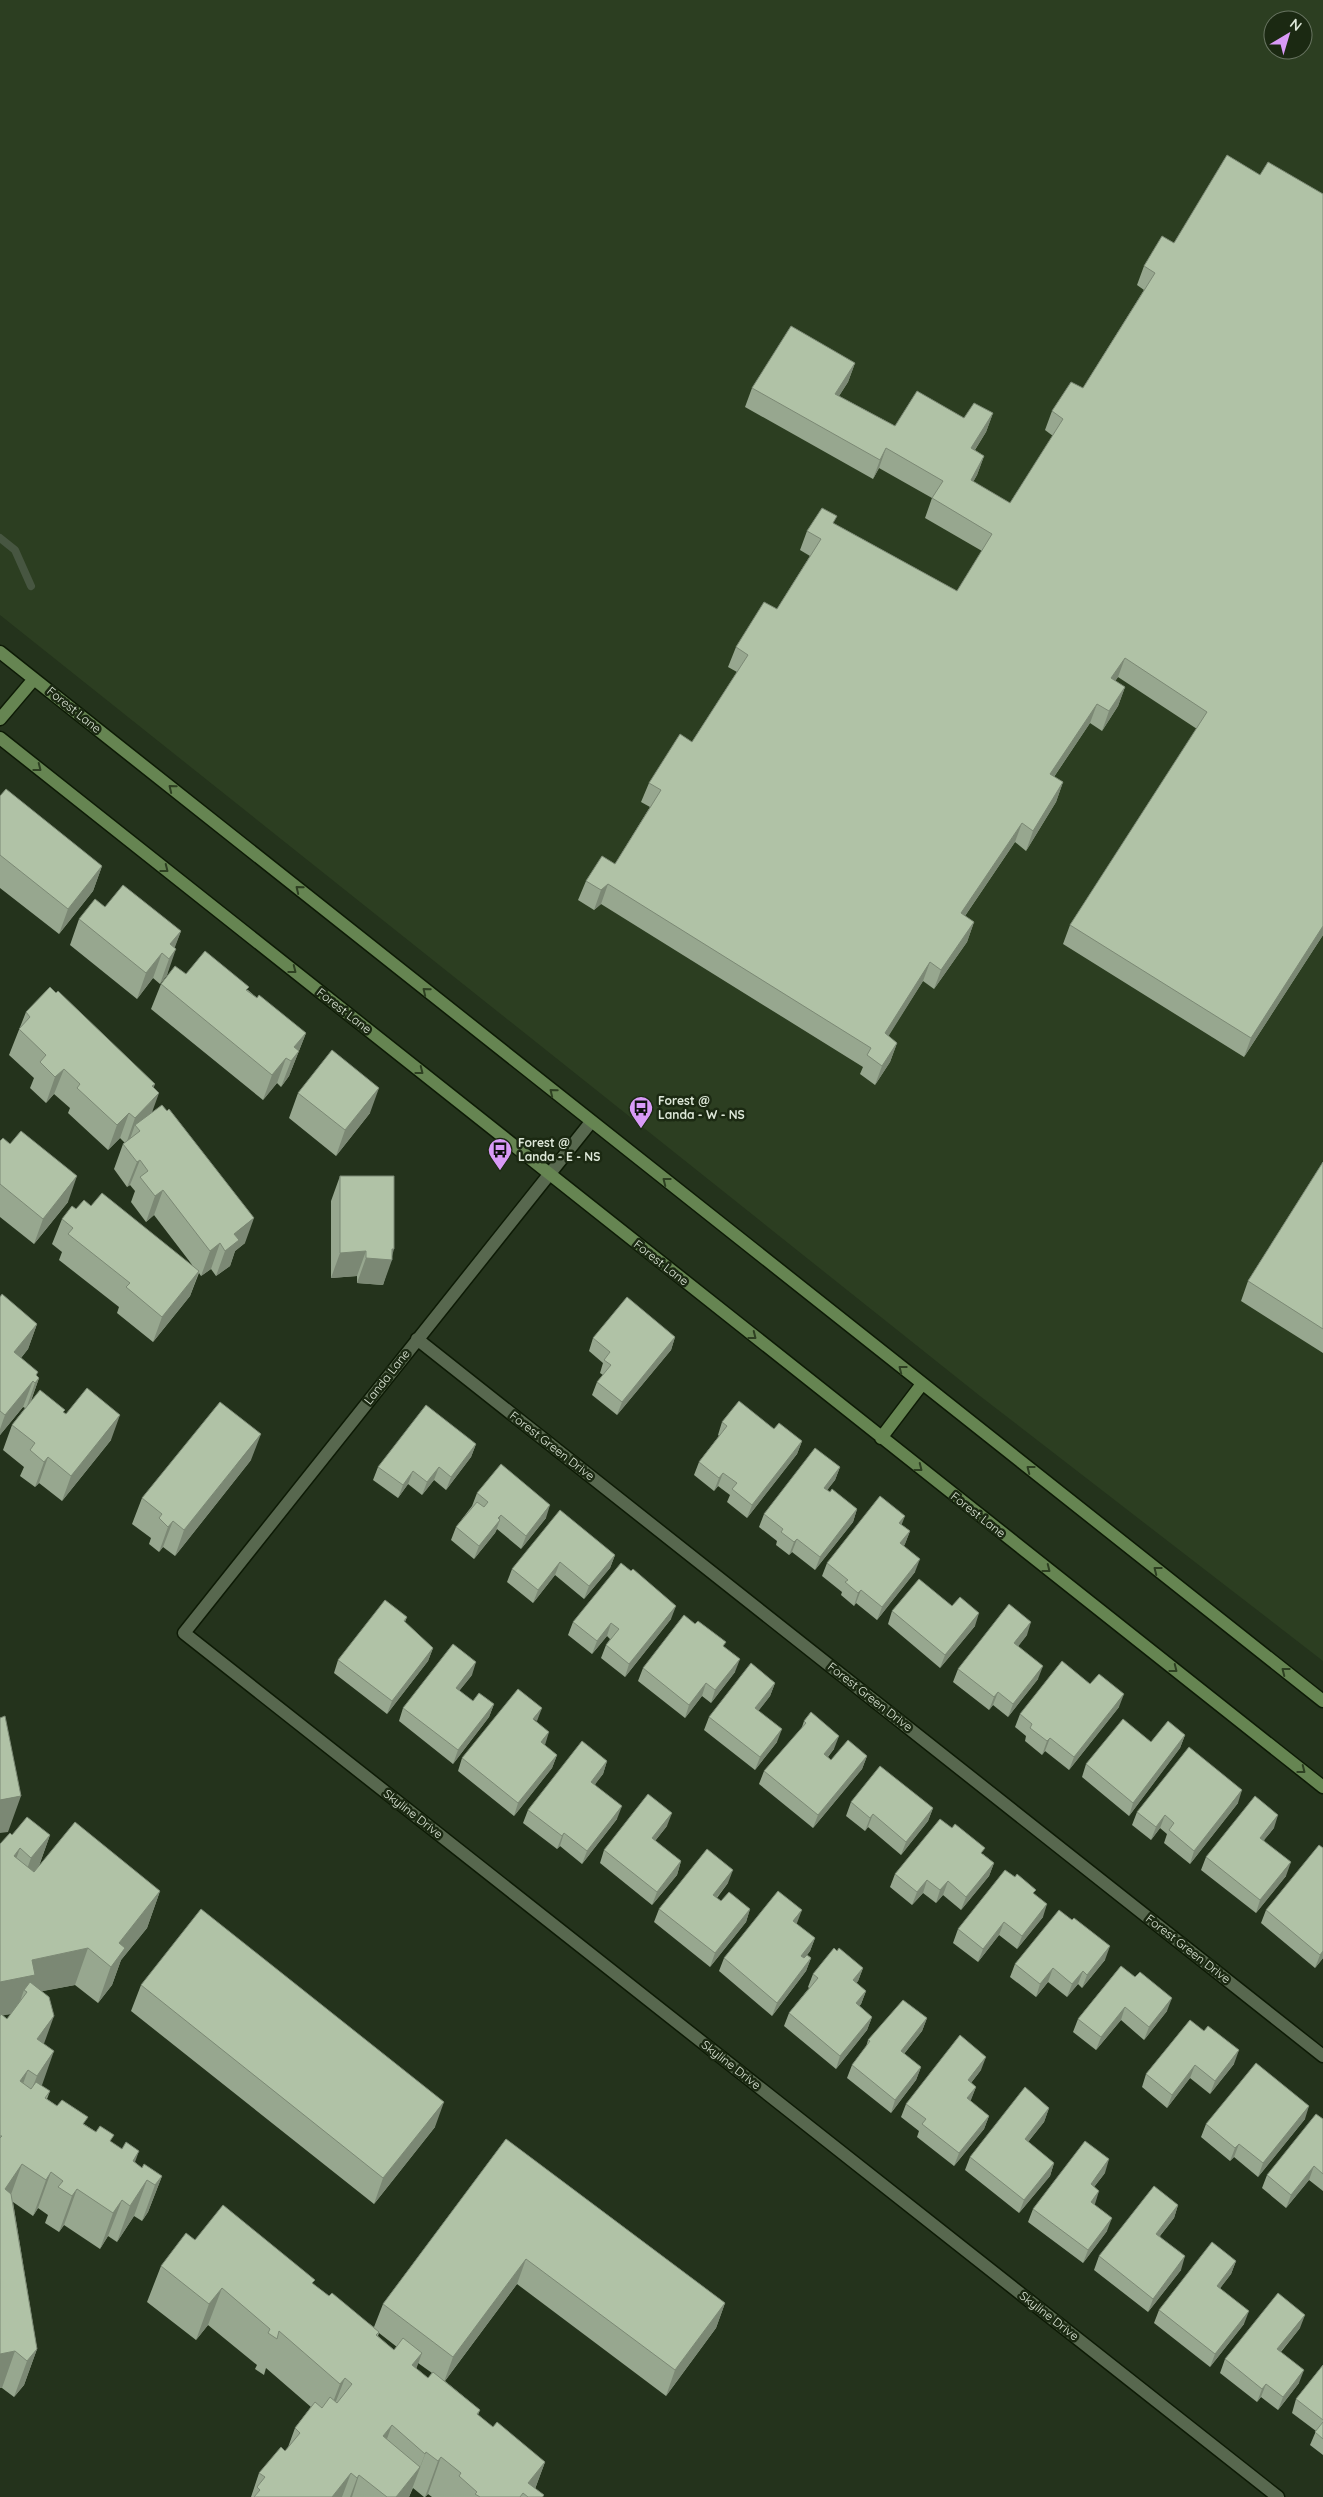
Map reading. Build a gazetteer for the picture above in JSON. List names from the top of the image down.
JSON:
{
  "streets": {
    "main road": ["Forest Lane"],
    "street": ["Landa Lane", "Forest Green Drive", "Skyline Drive"]
  },
  "crossings": [
    ["Forest Lane", "Landa Lane"],
    ["Landa Lane", "Forest Green Drive"],
    ["Landa Lane", "Skyline Drive"]
  ],
  "places": {
    "bus stop": ["Forest @ Landa - W - NS", "Forest @ Landa - E - NS"]
  },
  "north": "top right"
}
